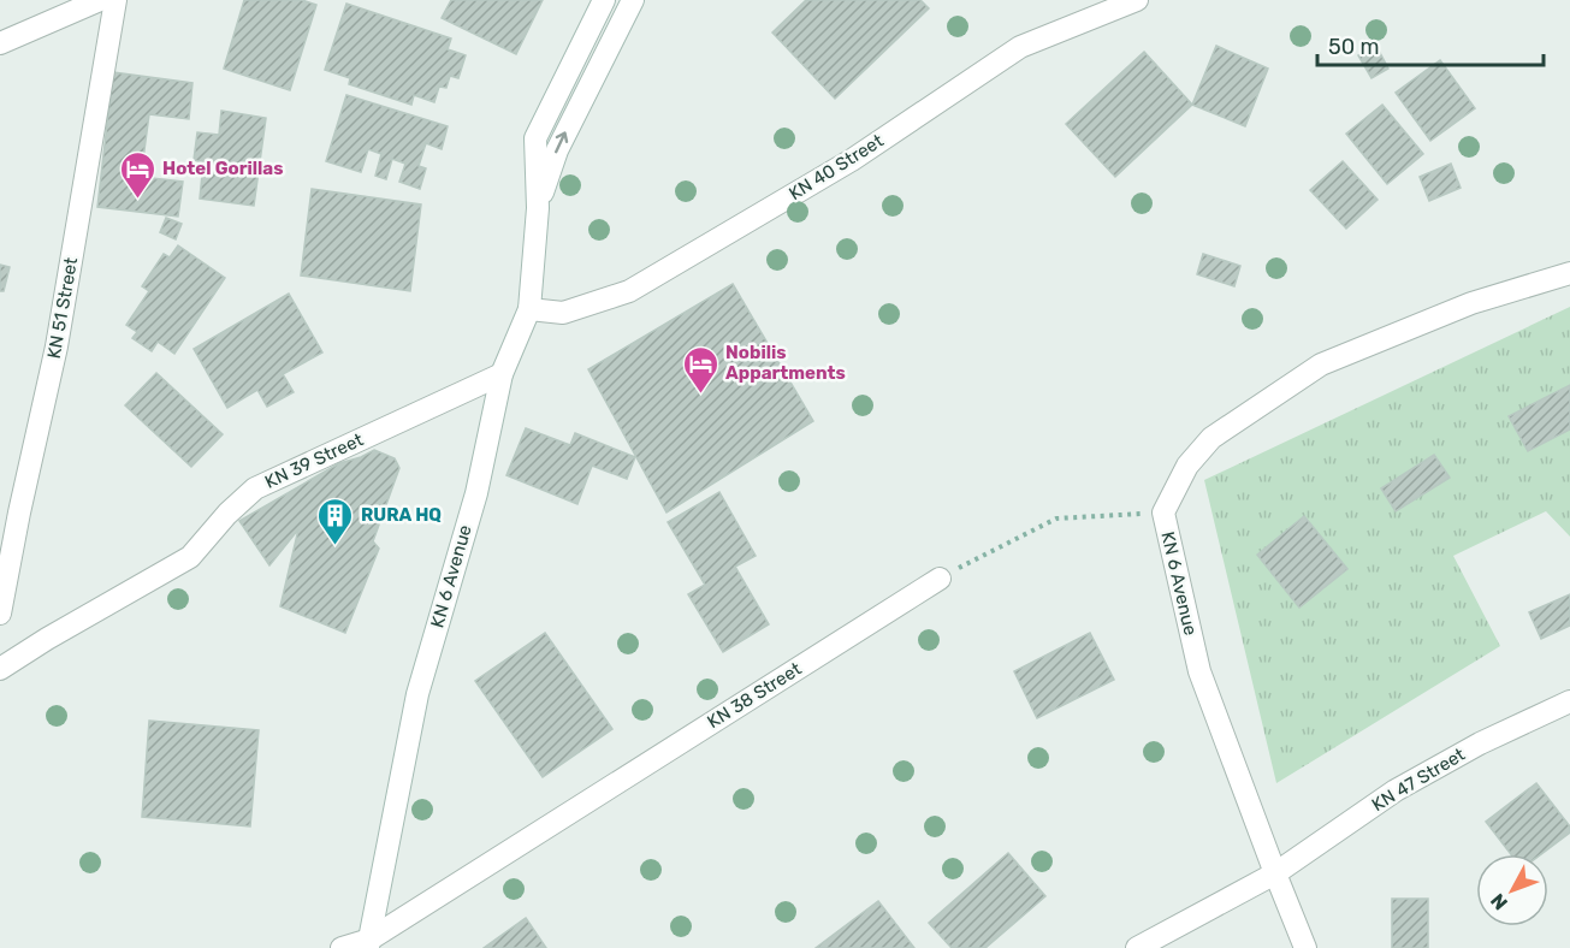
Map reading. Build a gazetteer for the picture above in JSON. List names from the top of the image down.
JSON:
{
  "streets": {
    "street": [
      "KN 40 Street",
      "KN 51 Street",
      "KN 39 Street",
      "KN 6 Avenue",
      "KN 38 Street",
      "KN 47 Street"
    ]
  },
  "crossings": [
    ["KN 40 Street", "KN 6 Avenue"],
    ["KN 39 Street", "KN 6 Avenue"],
    ["KN 6 Avenue", "KN 38 Street"],
    ["KN 6 Avenue", "KN 47 Street"]
  ],
  "places": {
    "hotel": ["Hotel Gorillas", "Nobilis Appartments"],
    "building": ["RURA HQ"]
  },
  "scale_bar": "50 m",
  "north": "bottom left"
}
